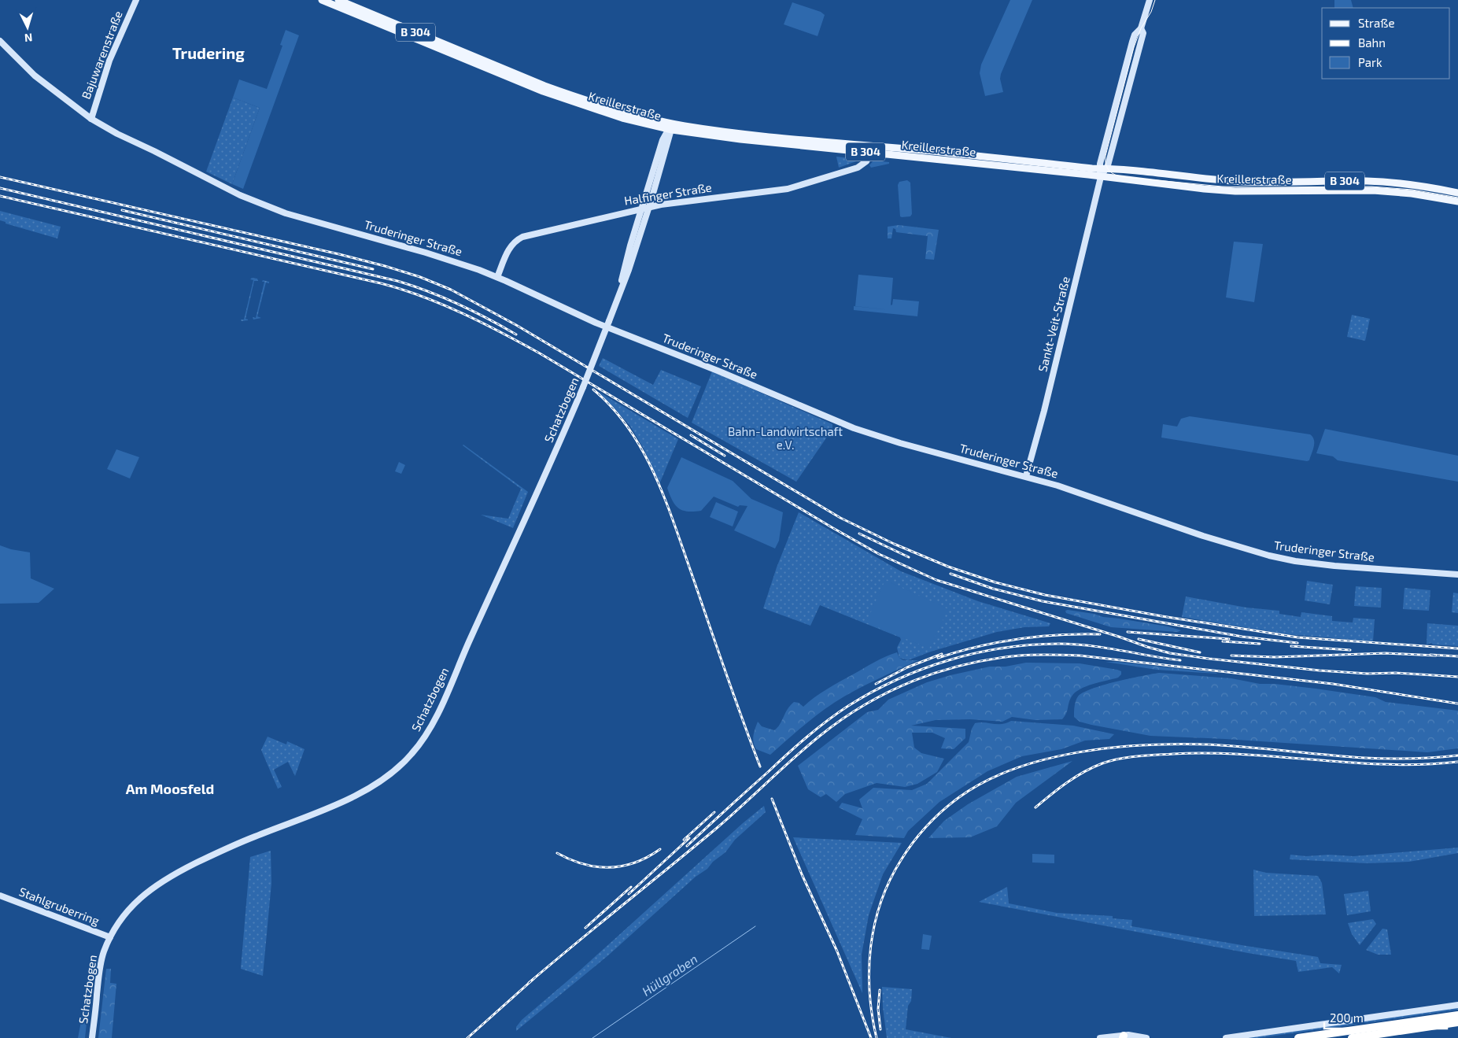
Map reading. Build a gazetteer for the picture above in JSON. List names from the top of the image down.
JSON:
{
  "streets": {
    "main road": ["B 304", "Kreillerstraße"],
    "street": [
      "Bajuwarenstraße",
      "Halfinger Straße",
      "Truderinger Straße",
      "Sankt-Veit-Straße",
      "Schatzbogen",
      "Stahlgruberring"
    ]
  },
  "crossings": [
    ["Bajuwarenstraße", "Truderinger Straße"],
    ["Kreillerstraße", "Halfinger Straße"],
    ["Kreillerstraße", "Sankt-Veit-Straße"],
    ["Kreillerstraße", "Schatzbogen"],
    ["Halfinger Straße", "Truderinger Straße"],
    ["Halfinger Straße", "Schatzbogen"],
    ["Truderinger Straße", "Sankt-Veit-Straße"],
    ["Schatzbogen", "Stahlgruberring"]
  ],
  "districts": ["Trudering", "Am Moosfeld"],
  "water": ["Hüllgraben"],
  "parks": ["Bahn-Landwirtschaft e.V."],
  "legend": ["Straße", "Bahn", "Park"],
  "scale_bar": "200 m",
  "north": "bottom"
}
